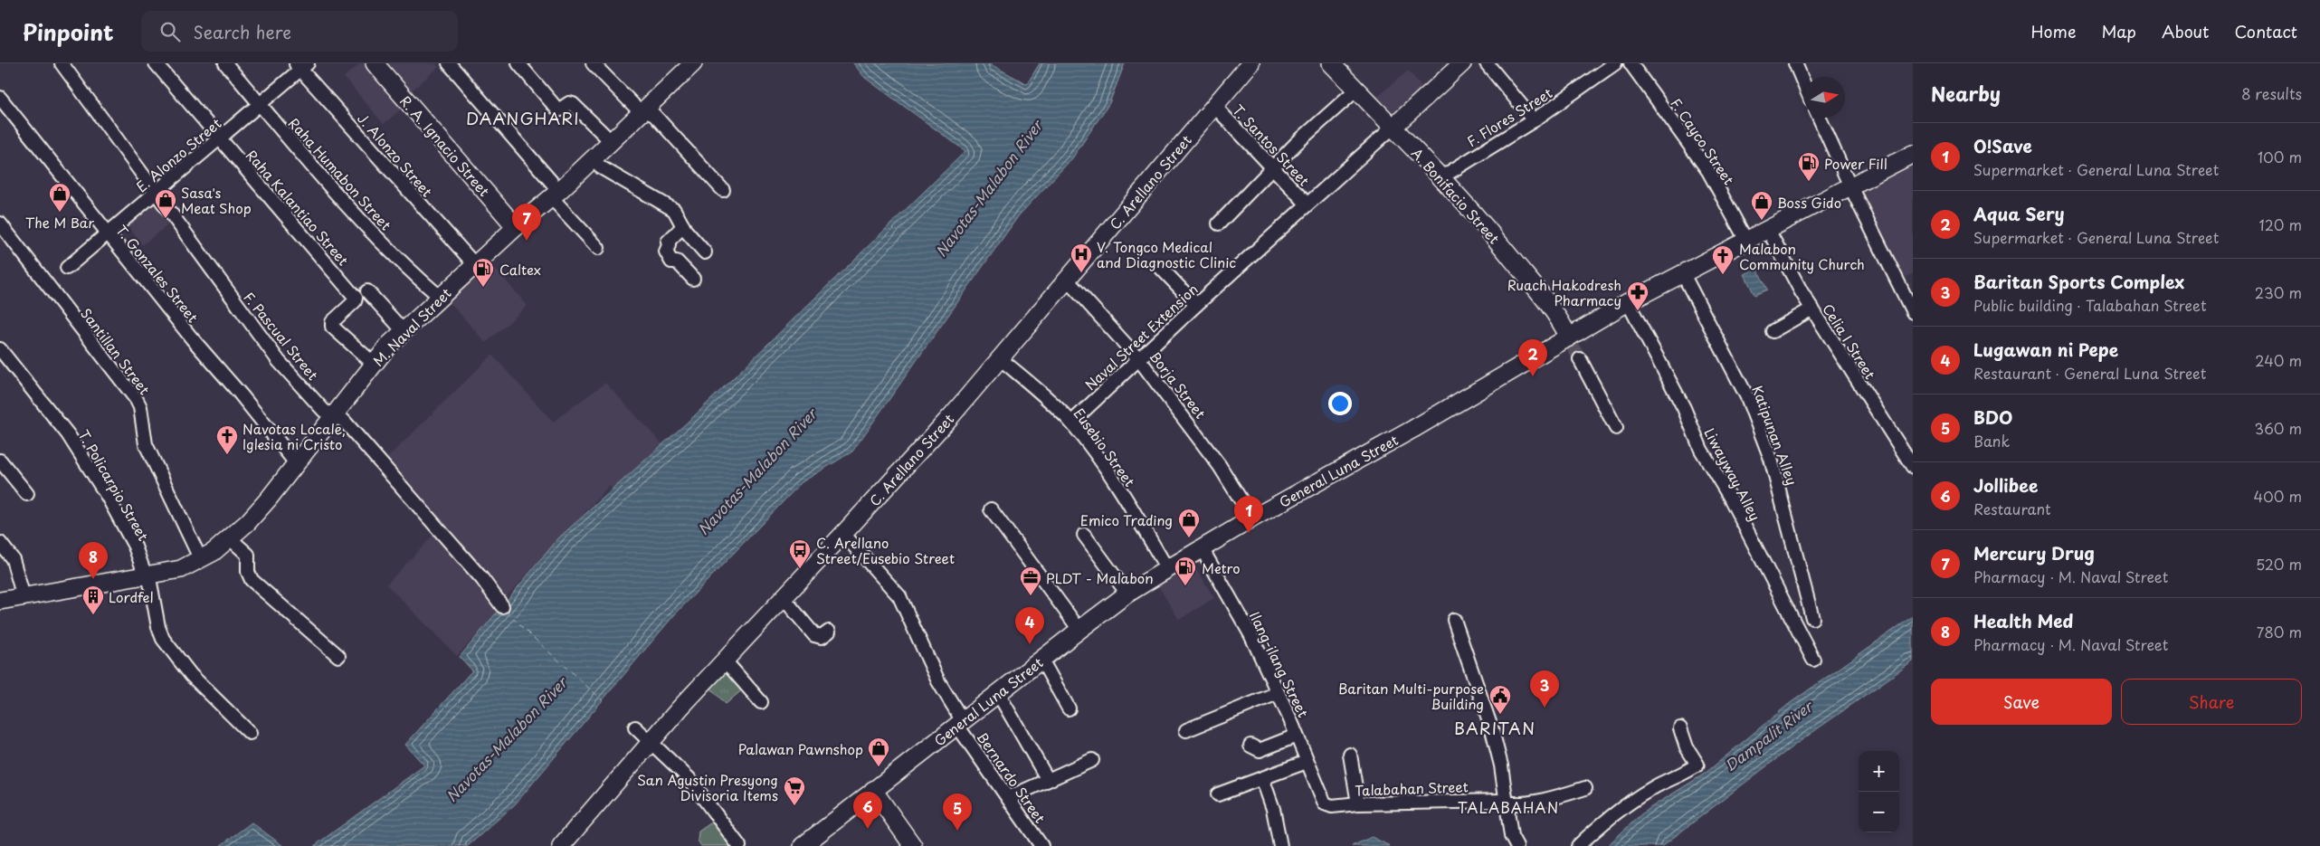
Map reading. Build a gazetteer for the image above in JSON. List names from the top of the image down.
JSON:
{
  "streets": {
    "main road": [
      "R. A. Ignacio Street",
      "C. Arellano Street",
      "A. Bonifacio Street",
      "M. Naval Street",
      "General Luna Street"
    ],
    "street": [
      "F. Flores Street",
      "F. Cayco Street",
      "T. Santos Street",
      "E. Alonzo Street",
      "J. Alonzo Street",
      "Raha Humabon Street",
      "Raha Kalantiao Street",
      "T. Gonzales Street",
      "F. Pascual Street",
      "Naval Street Extension",
      "Celia I Street",
      "Santillan Street",
      "Borja Street",
      "Katipunan Alley",
      "Eusebio Street",
      "Liwayway Alley",
      "T. Policarpio Street",
      "Ilang-ilang Street",
      "Bernardo Street",
      "Talabahan Street"
    ]
  },
  "crossings": [
    ["F. Flores Street", "A. Bonifacio Street"],
    ["F. Cayco Street", "General Luna Street"],
    ["T. Santos Street", "C. Arellano Street"],
    ["T. Santos Street", "Naval Street Extension"],
    ["R. A. Ignacio Street", "M. Naval Street"],
    ["E. Alonzo Street", "J. Alonzo Street"],
    ["E. Alonzo Street", "Raha Humabon Street"],
    ["E. Alonzo Street", "Raha Kalantiao Street"],
    ["E. Alonzo Street", "T. Gonzales Street"],
    ["E. Alonzo Street", "F. Pascual Street"],
    ["J. Alonzo Street", "M. Naval Street"],
    ["Raha Humabon Street", "M. Naval Street"],
    ["C. Arellano Street", "Borja Street"],
    ["C. Arellano Street", "Eusebio Street"],
    ["A. Bonifacio Street", "Naval Street Extension"],
    ["A. Bonifacio Street", "General Luna Street"],
    ["Raha Kalantiao Street", "M. Naval Street"],
    ["T. Gonzales Street", "M. Naval Street"],
    ["M. Naval Street", "F. Pascual Street"],
    ["M. Naval Street", "Santillan Street"],
    ["M. Naval Street", "T. Policarpio Street"],
    ["Naval Street Extension", "Borja Street"],
    ["Naval Street Extension", "Eusebio Street"],
    ["Celia I Street", "General Luna Street"],
    ["Borja Street", "General Luna Street"],
    ["Katipunan Alley", "General Luna Street"],
    ["Eusebio Street", "General Luna Street"],
    ["General Luna Street", "Liwayway Alley"],
    ["General Luna Street", "Ilang-ilang Street"],
    ["General Luna Street", "Bernardo Street"],
    ["Ilang-ilang Street", "Talabahan Street"]
  ],
  "districts": ["DAANGHARI", "BARITAN", "TALABAHAN"],
  "water": ["Navotas-Malabon River", "Dampalit River"],
  "places": {
    "fuel station": ["Power Fill", "Caltex", "Metro"],
    "shop": [
      "The M Bar",
      "Sasa's Meat Shop",
      "Boss Gido",
      "Emico Trading",
      "Palawan Pawnshop"
    ],
    "hospital": ["V. Tongco Medical and Diagnostic Clinic"],
    "church": ["Malabon Community Church", "Navotas Locale, Iglesia ni Cristo"],
    "pharmacy": ["Ruach Hakodresh Pharmacy"],
    "bus stop": ["C. Arellano Street/Eusebio Street"],
    "office": ["PLDT - Malabon"],
    "building": ["Lordfel"],
    "public building": ["Baritan Multi-purpose Building"],
    "supermarket": ["San Agustin Presyong Divisoria Items"]
  },
  "north": "right",
  "page": {
    "header": "Pinpoint",
    "search": "Search here",
    "nav": [
      "Home",
      "Map",
      "About",
      "Contact"
    ],
    "heading": ["Nearby", "8 results"],
    "list": [
      {
        "mark": "1",
        "name": "O!Save",
        "note": "Supermarket · General Luna Street",
        "value": "100 m"
      },
      {
        "mark": "2",
        "name": "Aqua Sery",
        "note": "Supermarket · General Luna Street",
        "value": "120 m"
      },
      {
        "mark": "3",
        "name": "Baritan Sports Complex",
        "note": "Public building · Talabahan Street",
        "value": "230 m"
      },
      {
        "mark": "4",
        "name": "Lugawan ni Pepe",
        "note": "Restaurant · General Luna Street",
        "value": "240 m"
      },
      {
        "mark": "5",
        "name": "BDO",
        "note": "Bank",
        "value": "360 m"
      },
      {
        "mark": "6",
        "name": "Jollibee",
        "note": "Restaurant",
        "value": "400 m"
      },
      {
        "mark": "7",
        "name": "Mercury Drug",
        "note": "Pharmacy · M. Naval Street",
        "value": "520 m"
      },
      {
        "mark": "8",
        "name": "Health Med",
        "note": "Pharmacy · M. Naval Street",
        "value": "780 m"
      }
    ],
    "pins": [
      "7",
      "2",
      "1",
      "8",
      "4",
      "3",
      "6",
      "5"
    ],
    "buttons": ["Save", "Share"],
    "map_buttons": ["+", "−"]
  }
}
